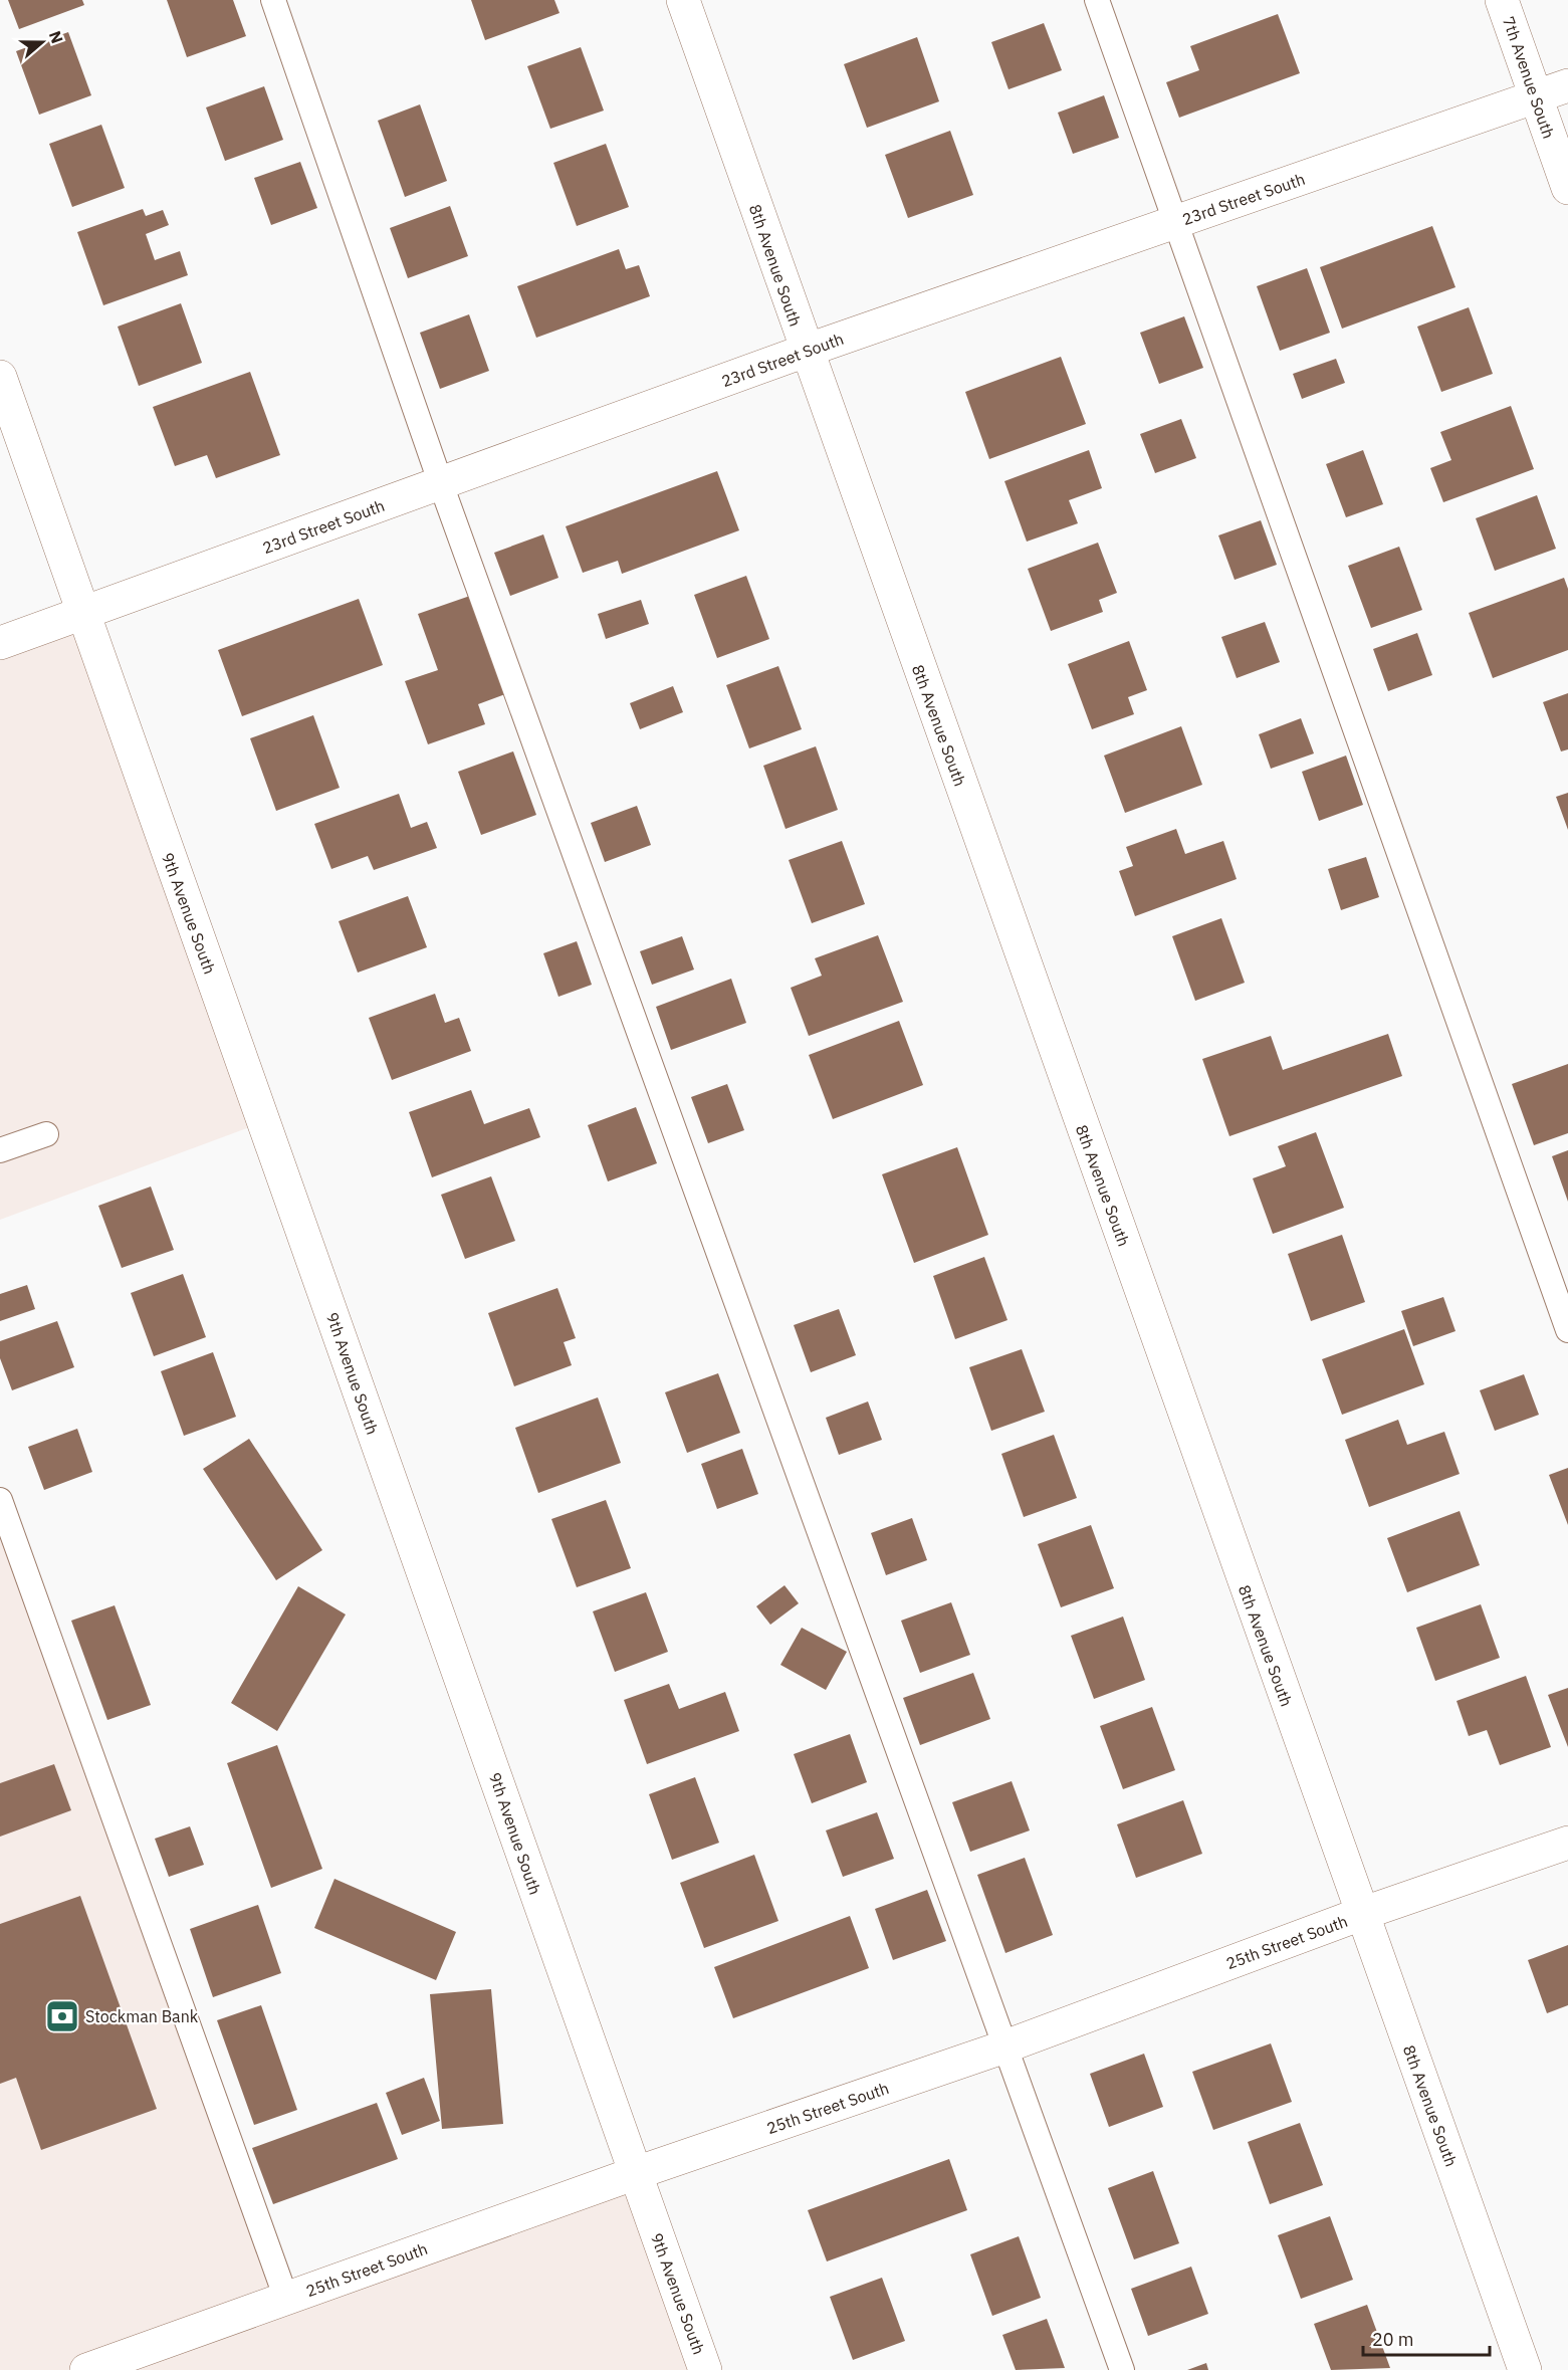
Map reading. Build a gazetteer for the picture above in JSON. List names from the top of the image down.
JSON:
{
  "streets": {
    "street": [
      "7th Avenue South",
      "23rd Street South",
      "8th Avenue South",
      "9th Avenue South",
      "25th Street South"
    ]
  },
  "crossings": [
    ["7th Avenue South", "23rd Street South"],
    ["23rd Street South", "8th Avenue South"],
    ["23rd Street South", "9th Avenue South"],
    ["8th Avenue South", "25th Street South"],
    ["9th Avenue South", "25th Street South"]
  ],
  "places": {
    "bank": ["Stockman Bank"]
  },
  "scale_bar": "20 m",
  "north": "right"
}
